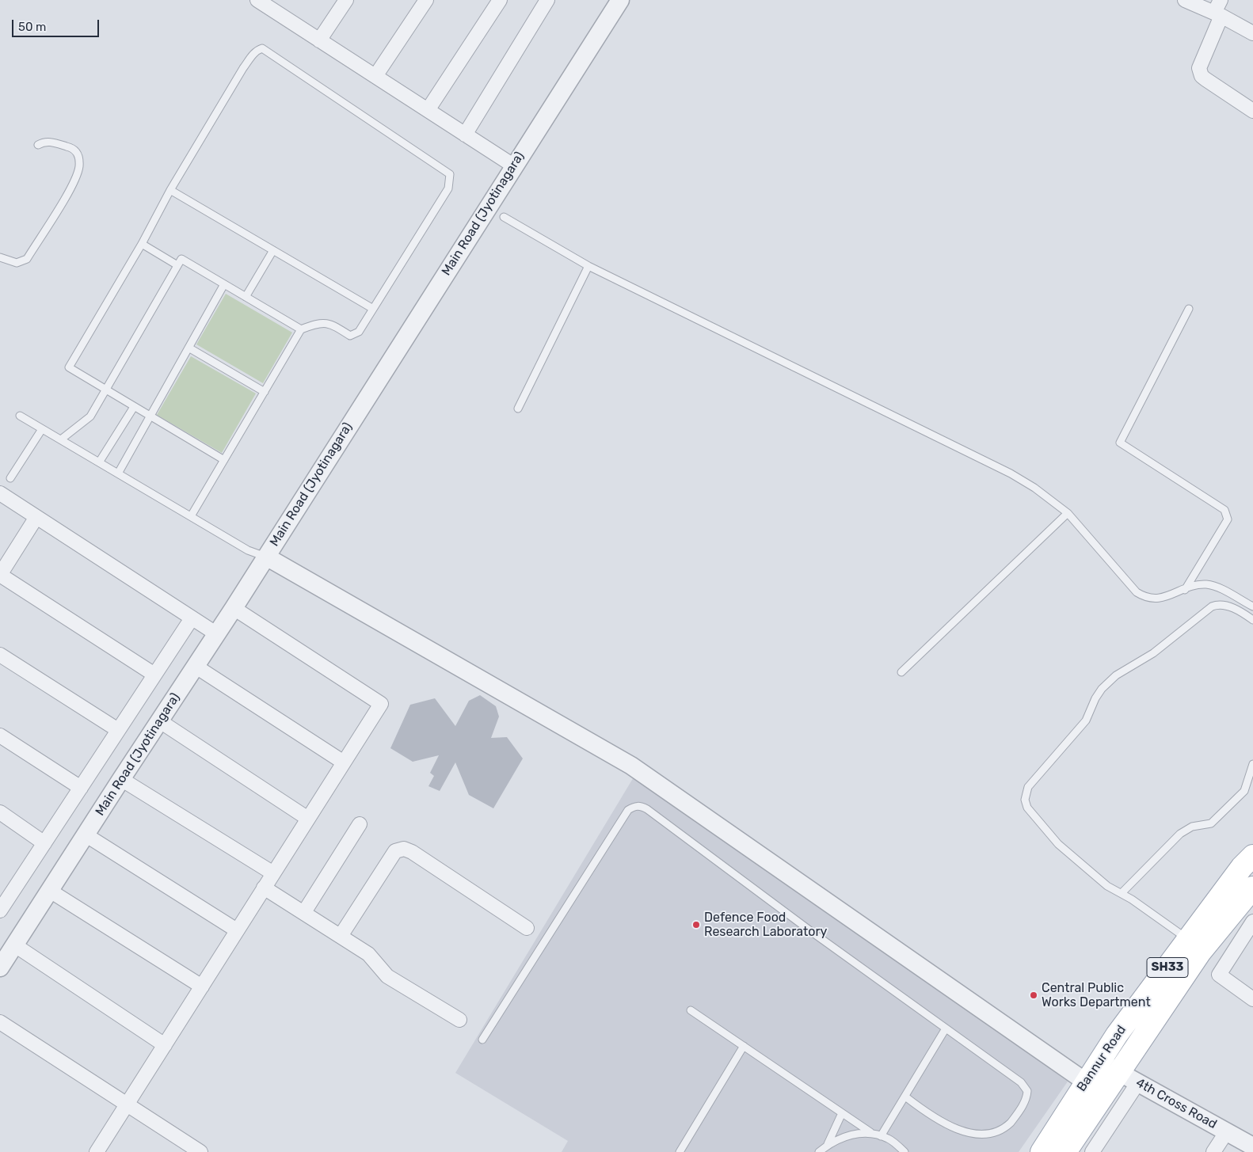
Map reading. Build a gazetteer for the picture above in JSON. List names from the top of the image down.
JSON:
{
  "streets": {
    "main road": ["SH33", "Bannur Road"],
    "street": ["Main Road (Jyotinagara)", "4th Cross Road"]
  },
  "crossings": [
    ["Bannur Road", "4th Cross Road"]
  ],
  "places": ["Defence Food Research Laboratory", "Central Public Works Department"],
  "scale_bar": "50 m"
}
